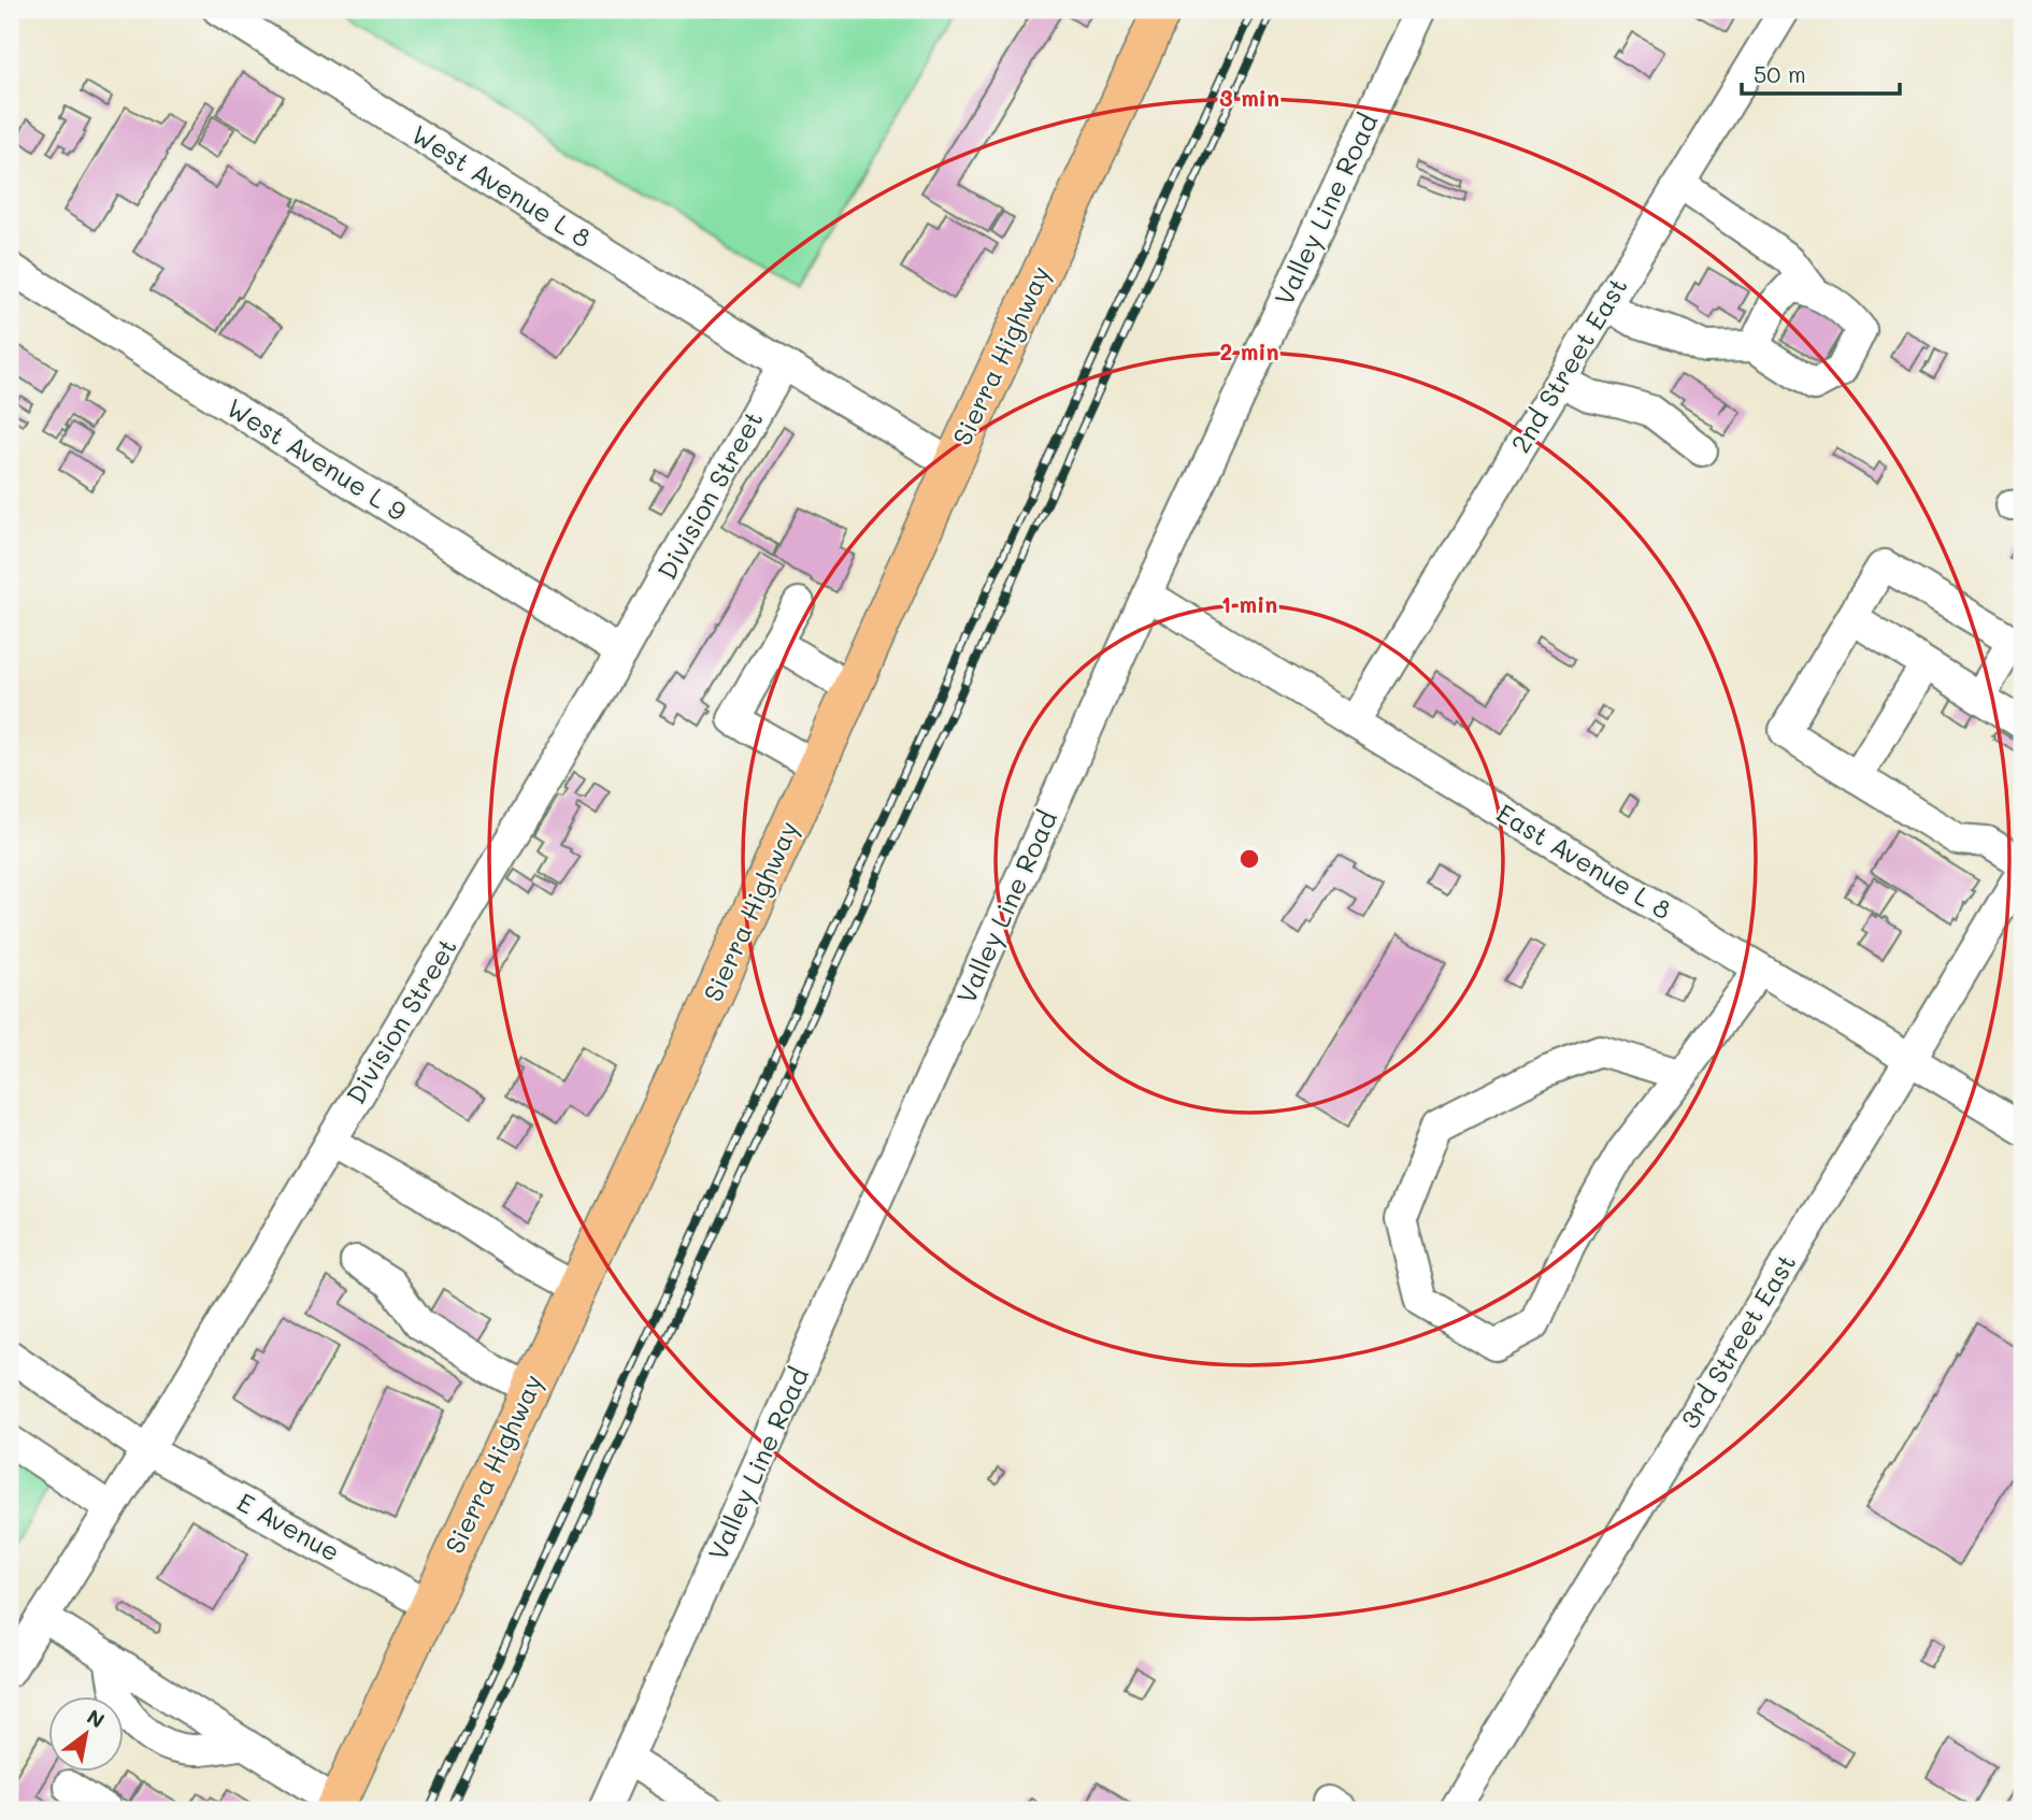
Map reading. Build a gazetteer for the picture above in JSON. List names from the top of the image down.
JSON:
{
  "streets": {
    "main road": ["Sierra Highway"],
    "street": [
      "West Avenue L 8",
      "Valley Line Road",
      "2nd Street East",
      "West Avenue L 9",
      "Division Street",
      "East Avenue L 8",
      "3rd Street East",
      "E Avenue"
    ]
  },
  "crossings": [
    ["West Avenue L 8", "Division Street"],
    ["Valley Line Road", "East Avenue L 8"],
    ["Sierra Highway", "E Avenue"],
    ["2nd Street East", "East Avenue L 8"],
    ["West Avenue L 9", "Division Street"],
    ["Division Street", "E Avenue"],
    ["East Avenue L 8", "3rd Street East"]
  ],
  "scale_bar": "50 m",
  "north": "top right",
  "rings": ["3 min", "2 min", "1 min"]
}
